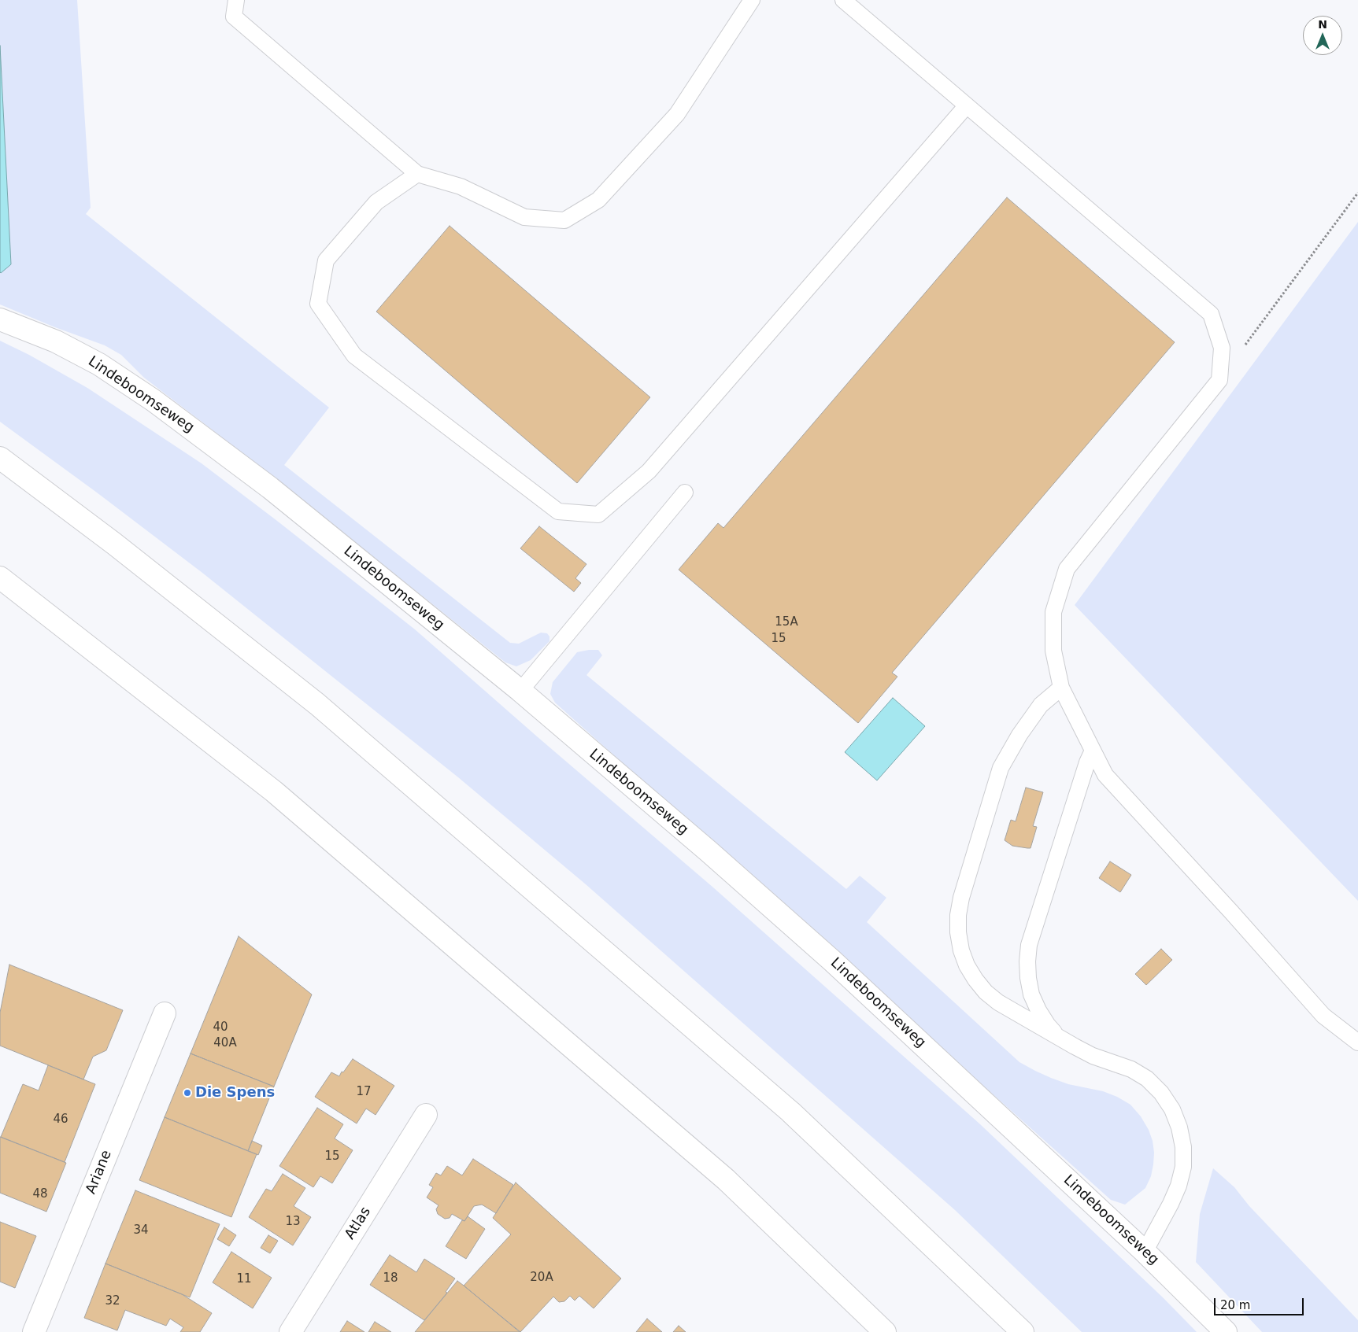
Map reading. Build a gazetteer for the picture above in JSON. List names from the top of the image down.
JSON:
{
  "streets": {
    "main road": ["Lindeboomseweg", "Ariane", "Atlas"]
  },
  "places": ["Die Spens"],
  "house_numbers": [
    "15A",
    "15",
    "40",
    "40A",
    "17",
    "46",
    "15",
    "48",
    "13",
    "34",
    "20A",
    "18",
    "11",
    "32"
  ],
  "scale_bar": "20 m",
  "north": "top"
}
